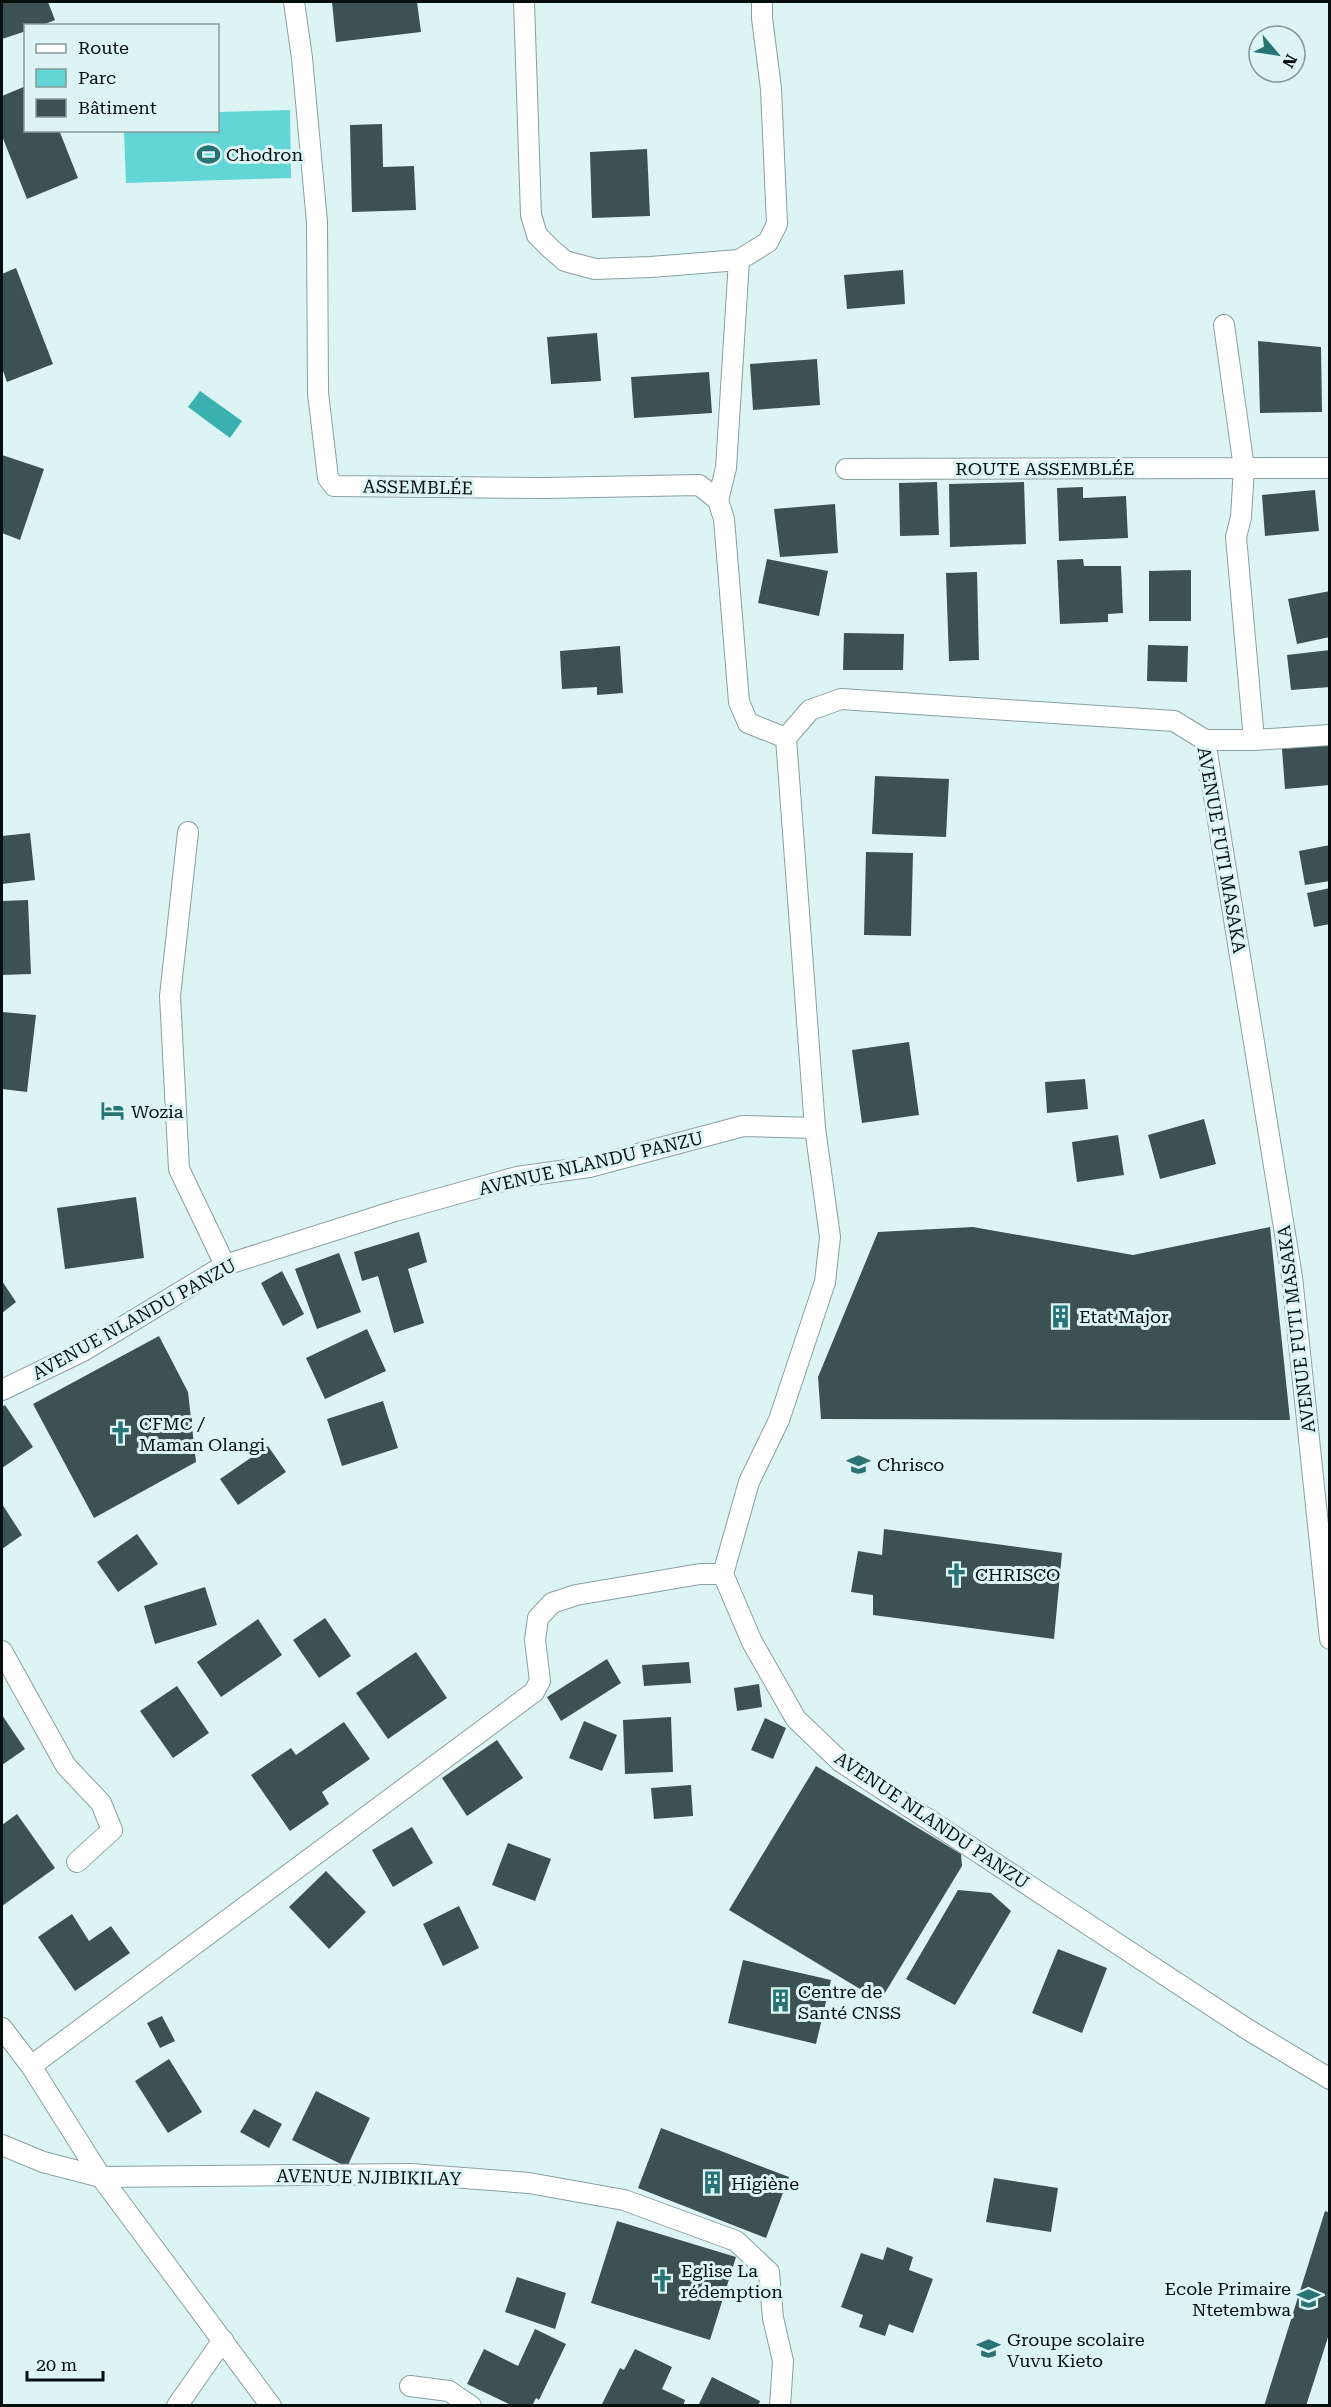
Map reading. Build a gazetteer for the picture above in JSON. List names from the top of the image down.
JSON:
{
  "streets": {
    "street": [
      "ROUTE ASSEMBLÉE",
      "ASSEMBLÉE",
      "AVENUE FUTI MASAKA",
      "AVENUE NLANDU PANZU",
      "AVENUE NJIBIKILAY"
    ]
  },
  "places": {
    "sports": ["Chodron"],
    "hotel": ["Wozia"],
    "building": ["Etat Major", "Centre de Santé CNSS", "Higiène"],
    "church": ["CFMC / Maman Olangi", "CHRISCO", "Eglise La rédemption"],
    "school or university": ["Chrisco", "Ecole Primaire Ntetembwa", "Groupe scolaire Vuvu Kieto"]
  },
  "legend": ["Route", "Parc", "Bâtiment"],
  "scale_bar": "20 m",
  "north": "bottom right"
}
